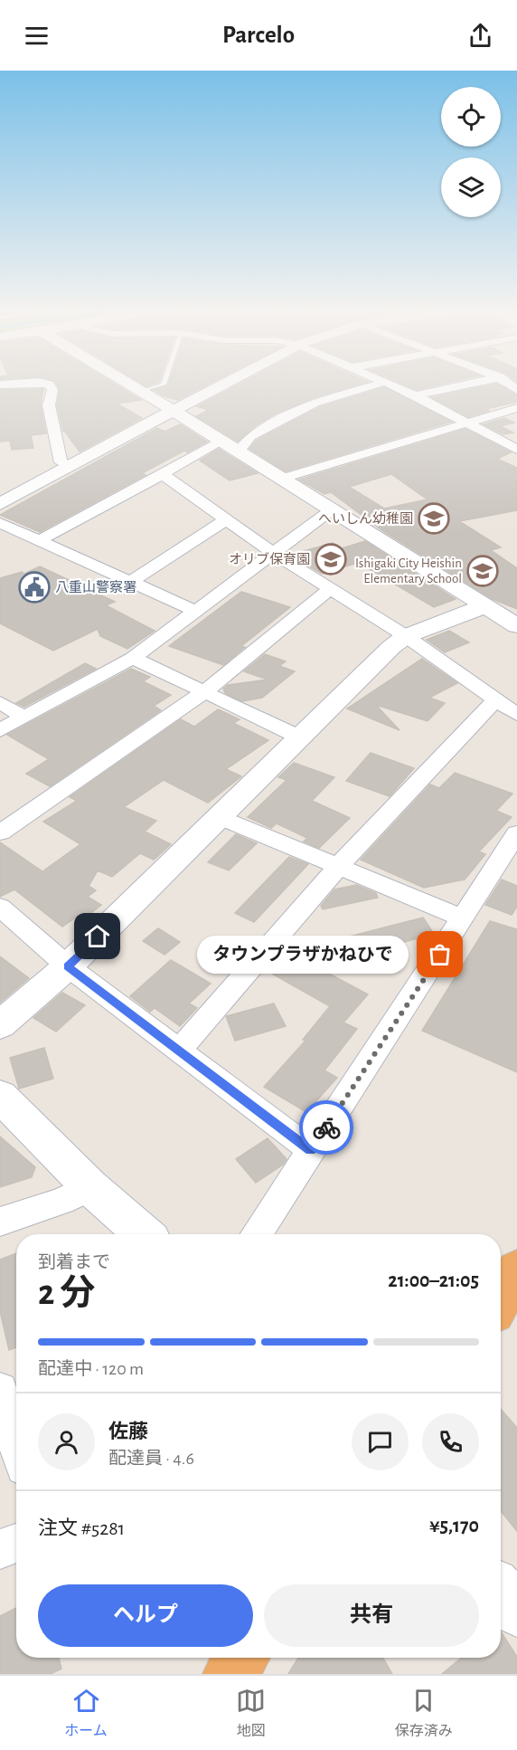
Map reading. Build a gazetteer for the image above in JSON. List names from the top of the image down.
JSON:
{
  "places": {
    "school or university": ["へいしん幼稚園", "オリブ保育園", "Ishigaki City Heishin Elementary School"],
    "public building": ["八重山警察署"],
    "other": ["タウンプラザかねひで"]
  },
  "page": {
    "header": "Parcelo",
    "bubble": "タウンプラザかねひで",
    "heading": ["2 分", "到着まで", "21:00–21:05"],
    "panel": [
      "佐藤",
      "配達員 · 4.6",
      "注文 #5281",
      "¥5,170"
    ],
    "bar": "配達中 · 120 m",
    "buttons": ["ヘルプ", "共有"],
    "tabs": ["ホーム", "地図", "保存済み"]
  }
}
